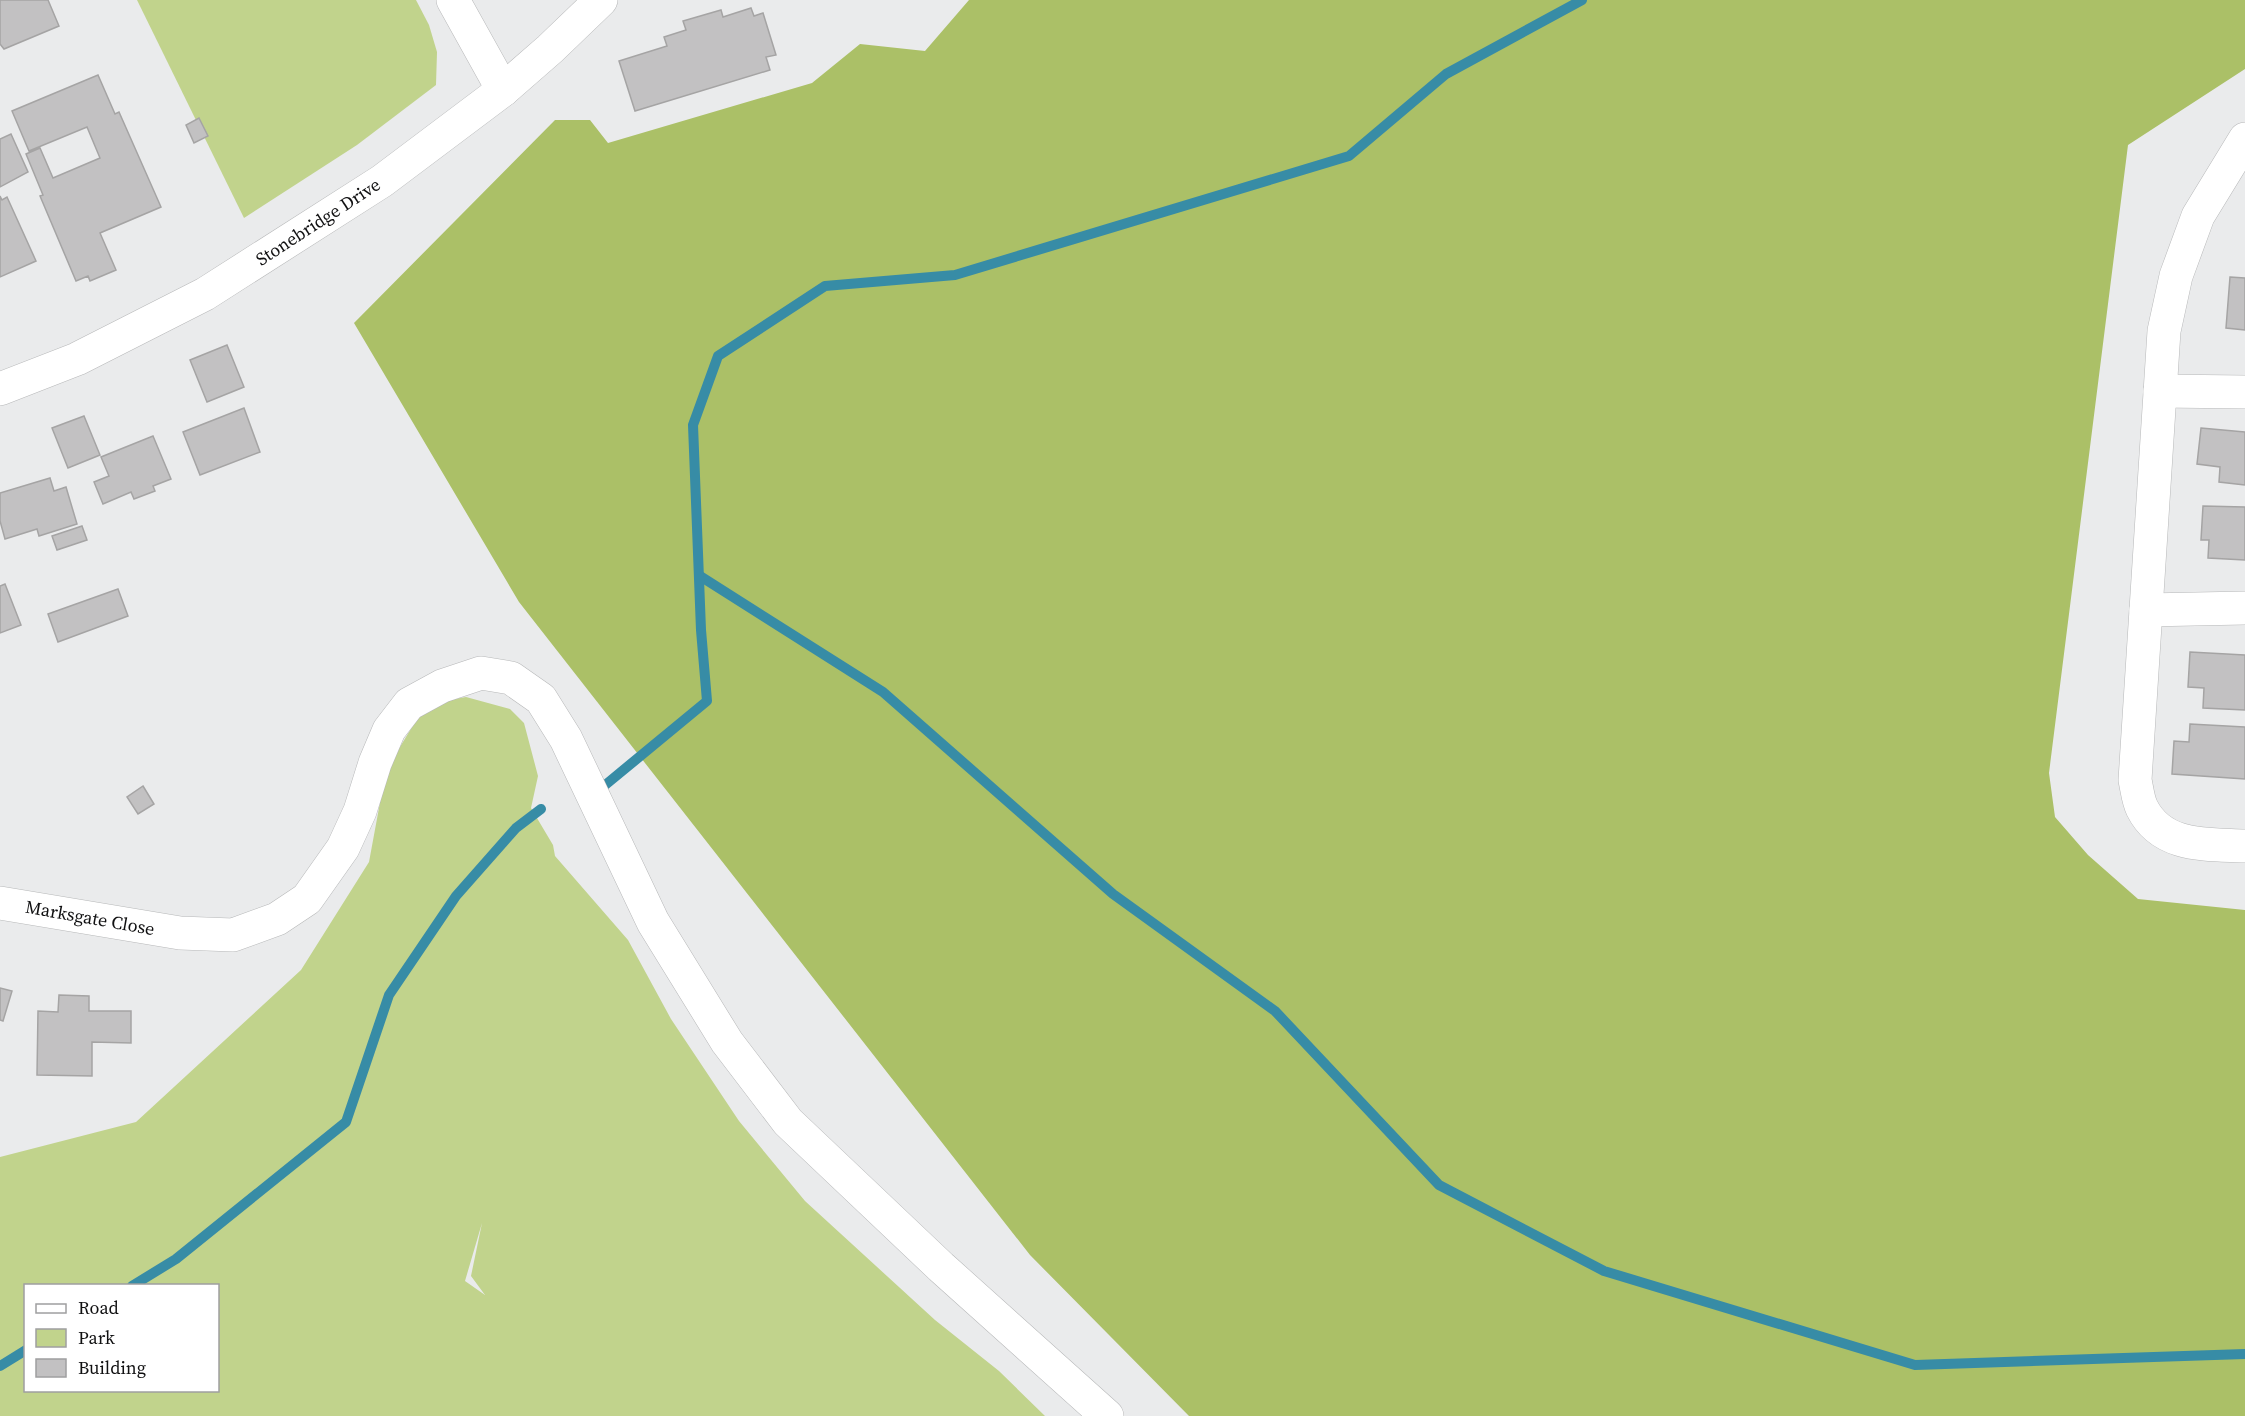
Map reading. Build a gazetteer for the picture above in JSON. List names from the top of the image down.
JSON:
{
  "streets": {
    "street": ["Stonebridge Drive", "Marksgate Close"]
  },
  "legend": ["Road", "Park", "Building"]
}
